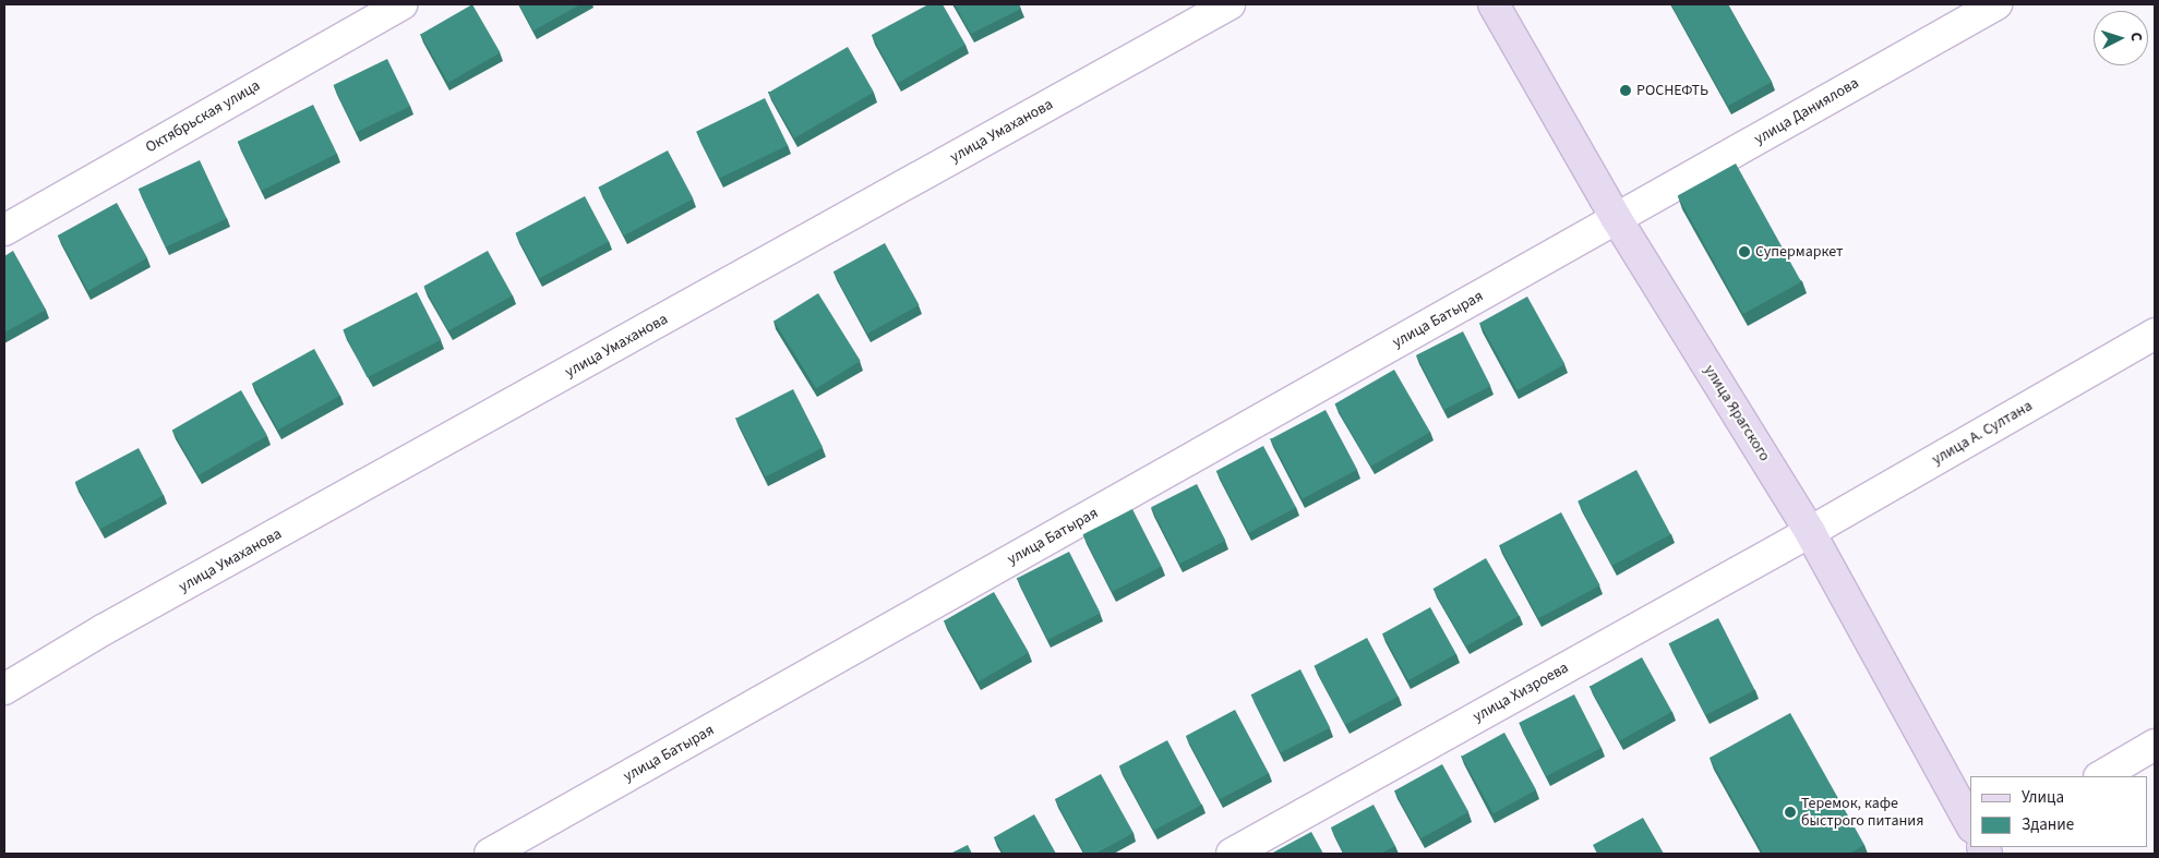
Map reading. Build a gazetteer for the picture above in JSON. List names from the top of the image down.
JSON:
{
  "streets": {
    "main road": ["улица Ярагского"],
    "street": [
      "улица Даниялова",
      "Октябрьская улица",
      "улица Умаханова",
      "улица Батырая",
      "улица А. Султана",
      "улица Хизроева"
    ]
  },
  "crossings": [
    ["улица Даниялова", "улица Батырая"],
    ["улица Даниялова", "улица Ярагского"],
    ["улица Батырая", "улица Ярагского"],
    ["улица Ярагского", "улица А. Султана"],
    ["улица Ярагского", "улица Хизроева"],
    ["улица А. Султана", "улица Хизроева"]
  ],
  "places": ["РОСНЕФТЬ", "Супермаркет", "Теремок, кафе быстрого питания"],
  "legend": ["Улица", "Здание"],
  "north": "right"
}
